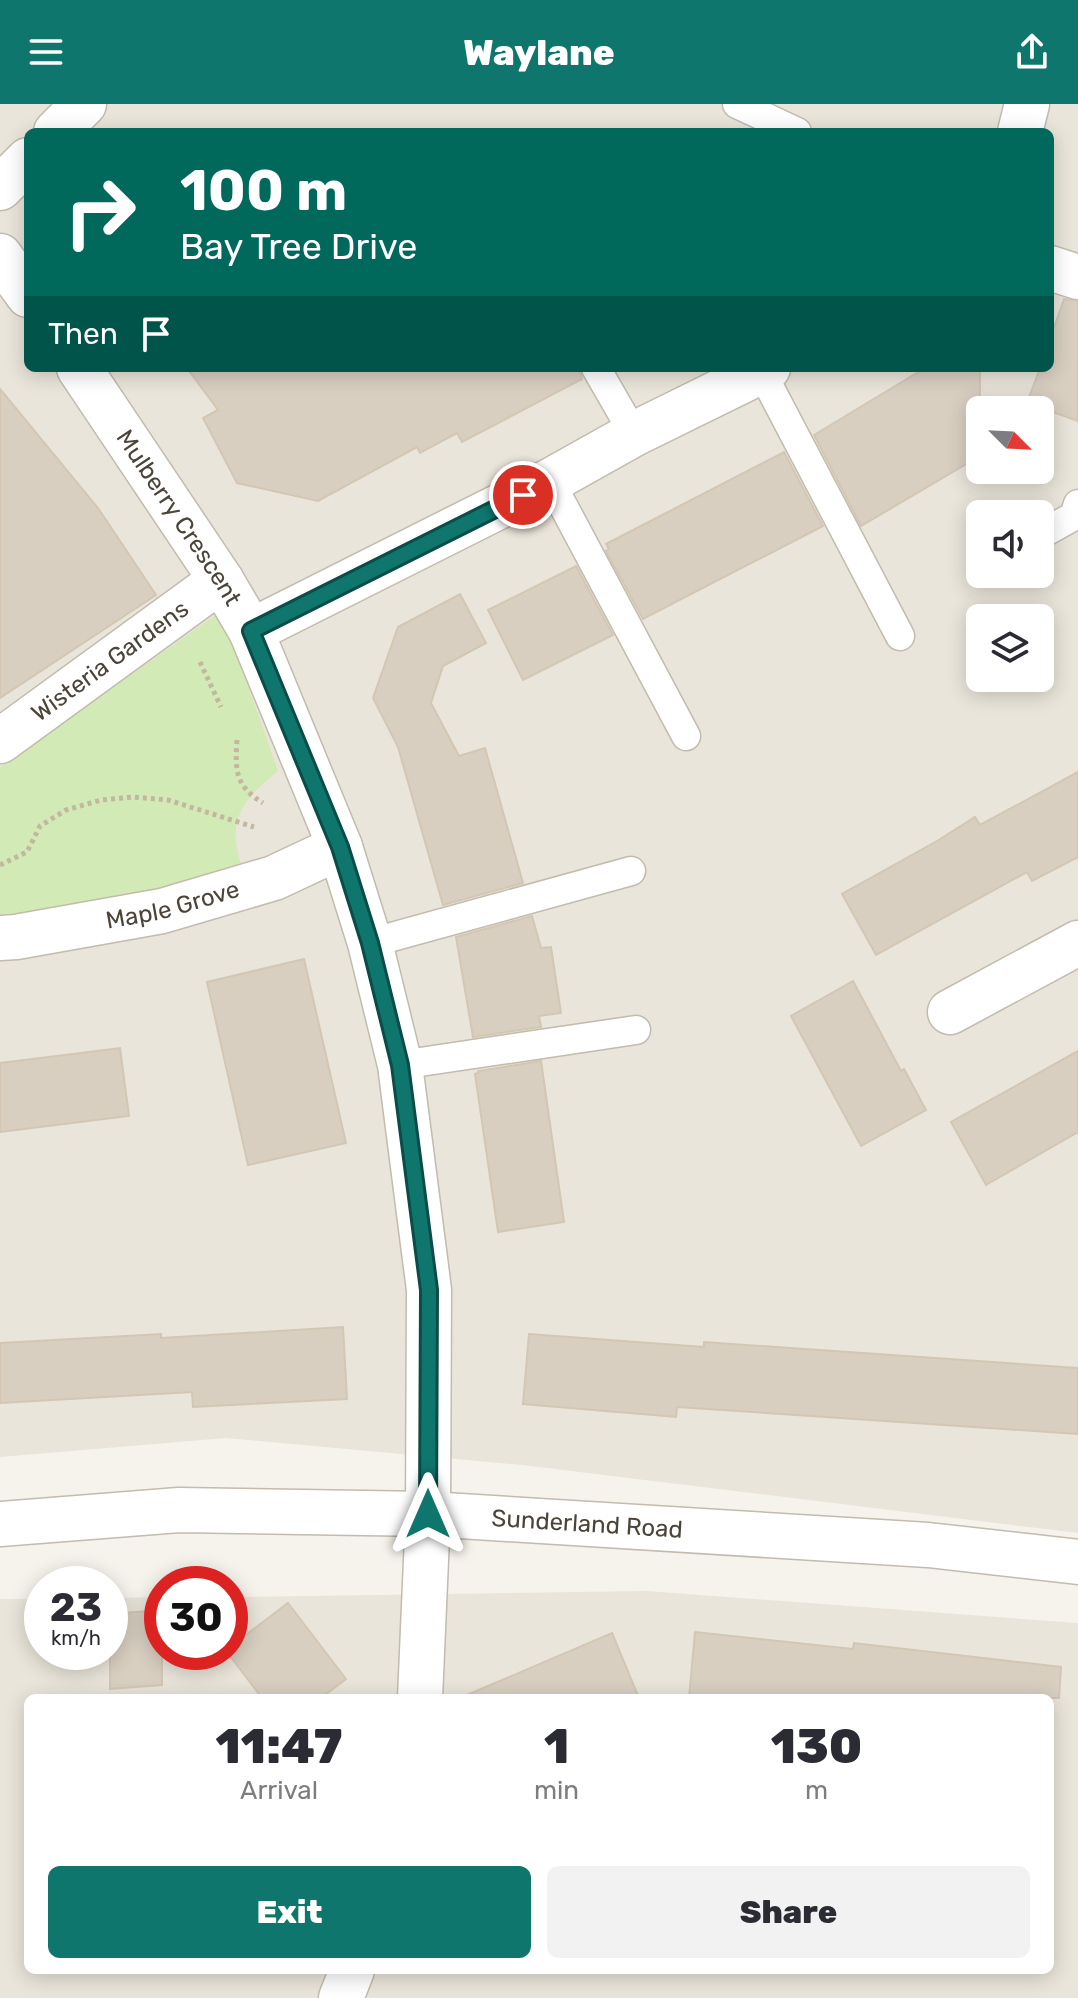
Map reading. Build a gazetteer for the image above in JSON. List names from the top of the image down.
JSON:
{
  "streets": {
    "street": [
      "Mulberry Crescent",
      "Wisteria Gardens",
      "Maple Grove",
      "Sunderland Road"
    ]
  },
  "crossings": [
    ["Mulberry Crescent", "Wisteria Gardens"],
    ["Mulberry Crescent", "Maple Grove"],
    ["Mulberry Crescent", "Sunderland Road"]
  ],
  "north": "bottom right",
  "page": {
    "header": "Waylane",
    "turn": ["100 m", "Bay Tree Drive"],
    "then": "Then",
    "speed": "23 km/h",
    "limit": "30",
    "eta": [
      "11:47",
      "Arrival",
      "1",
      "min",
      "130",
      "m"
    ],
    "buttons": ["Exit", "Share"]
  }
}
